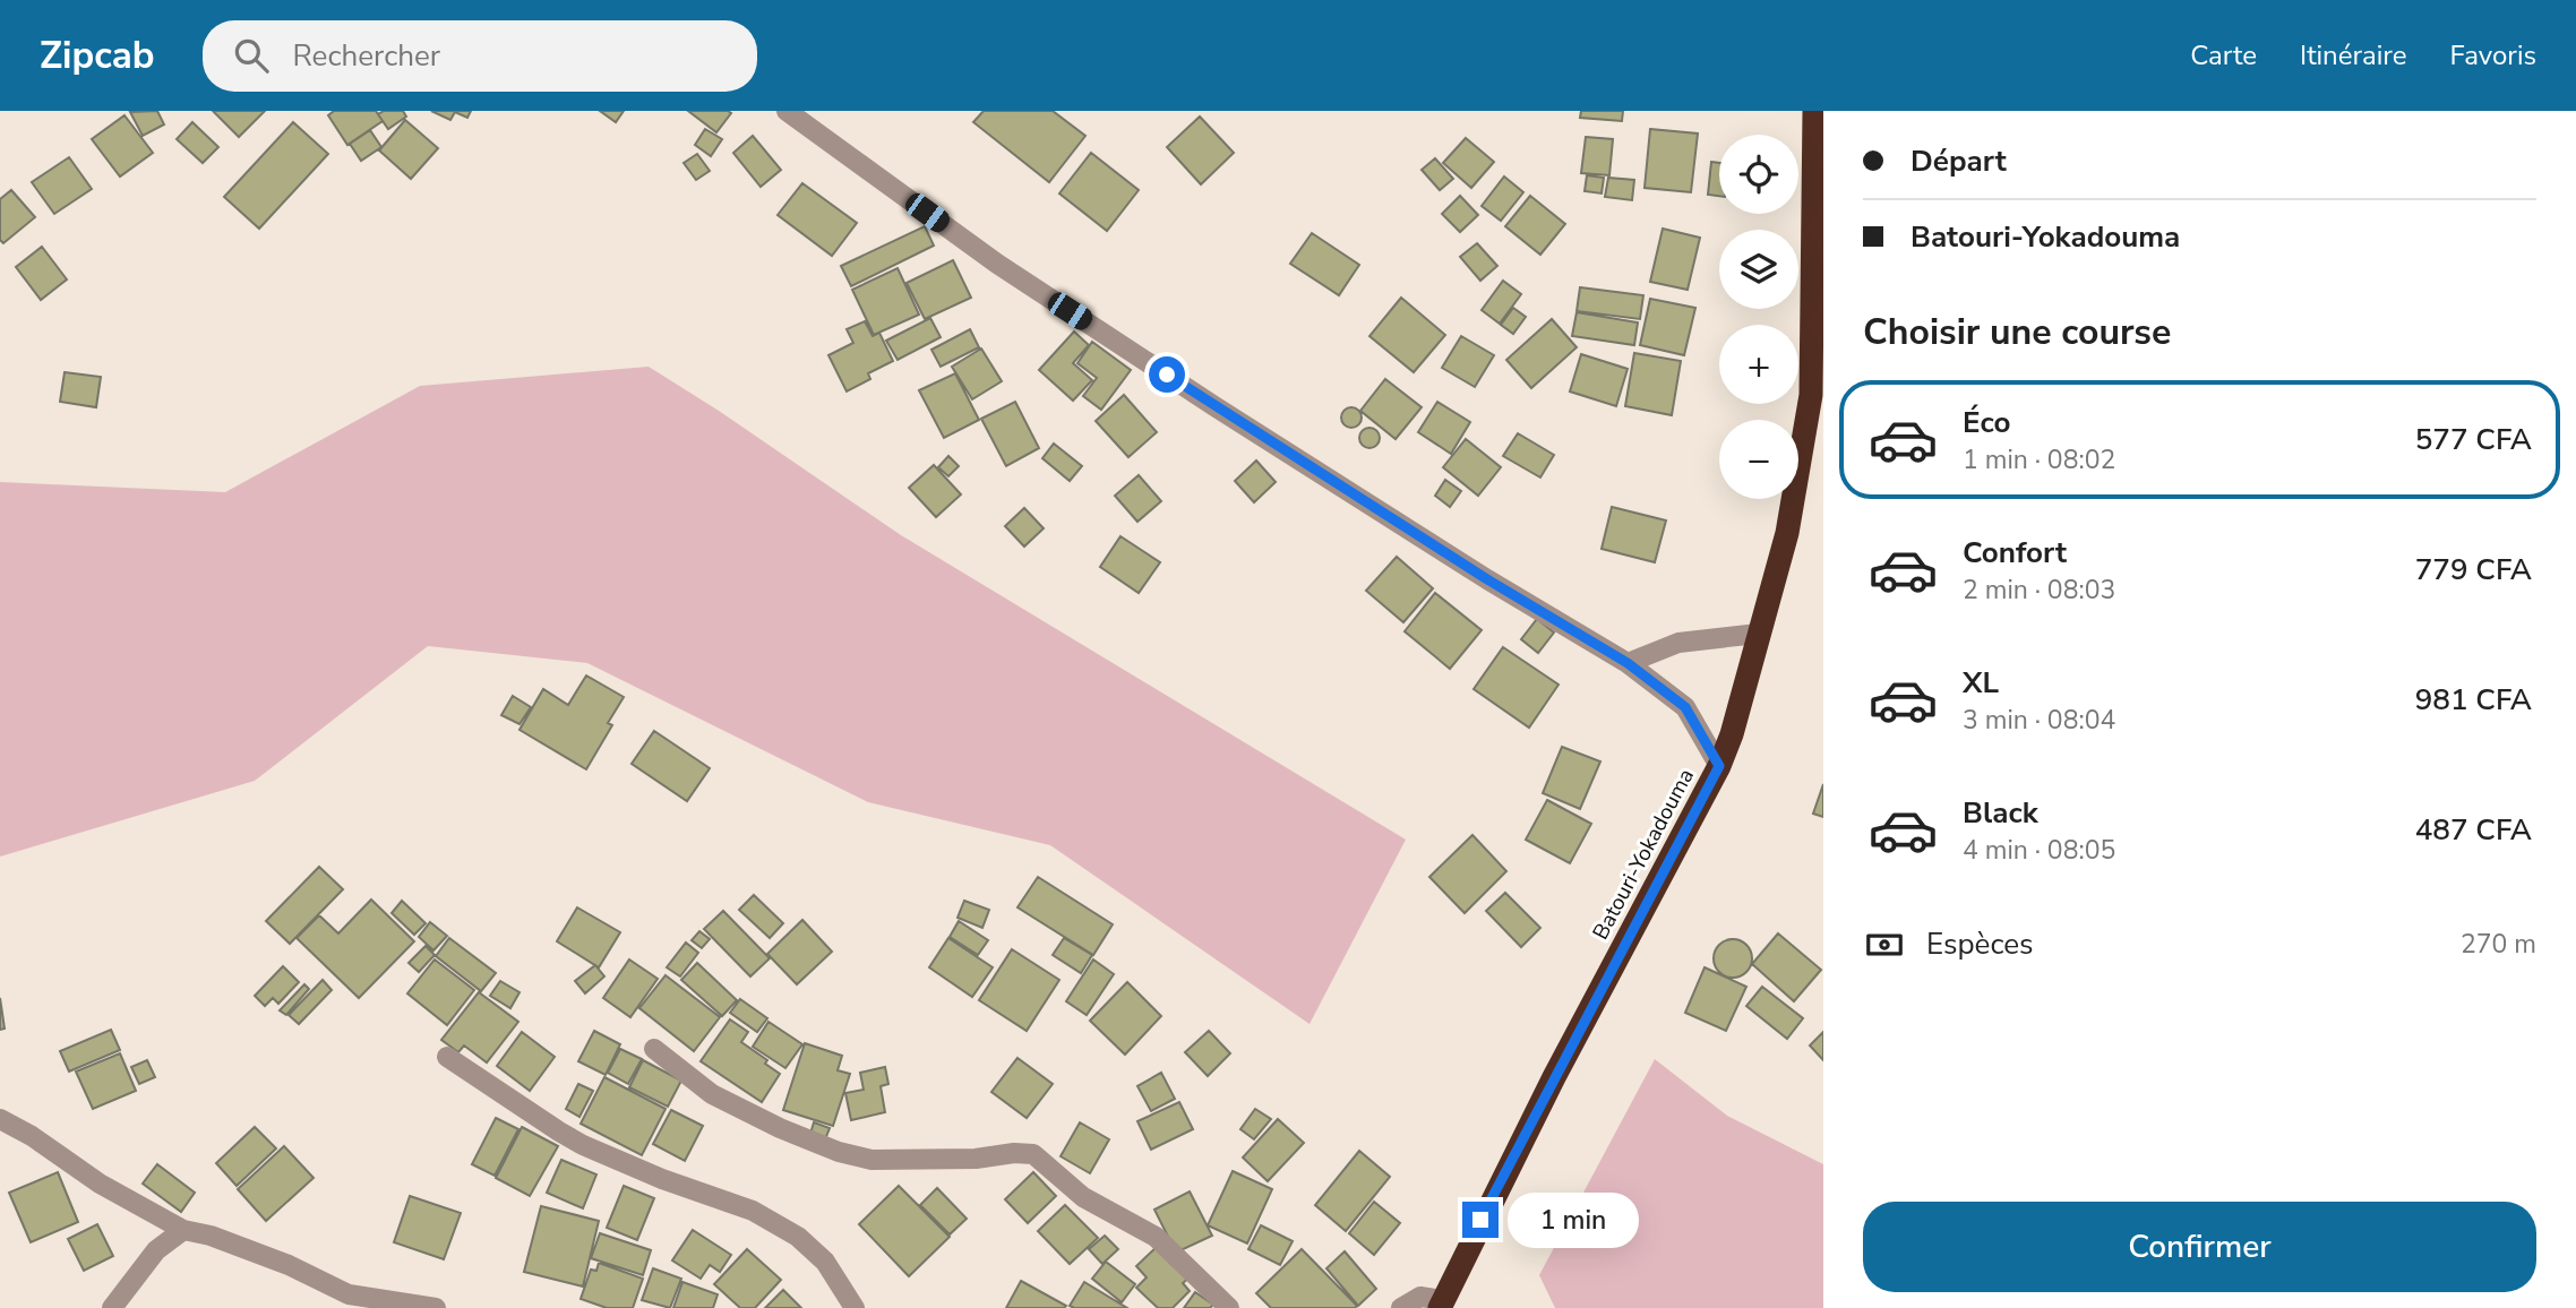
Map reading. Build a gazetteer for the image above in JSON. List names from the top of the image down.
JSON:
{
  "streets": {
    "highway": ["Batouri-Yokadouma"]
  },
  "page": {
    "header": "Zipcab",
    "search": "Rechercher",
    "nav": ["Carte", "Itinéraire", "Favoris"],
    "banner": ["Départ", "Batouri-Yokadouma"],
    "map_buttons": ["+", "−"],
    "heading": "Choisir une course",
    "list": [
      {
        "name": "Éco",
        "note": "1 min · 08:02",
        "value": "577 CFA"
      },
      {
        "name": "Confort",
        "note": "2 min · 08:03",
        "value": "779 CFA"
      },
      {
        "name": "XL",
        "note": "3 min · 08:04",
        "value": "981 CFA"
      },
      {
        "name": "Black",
        "note": "4 min · 08:05",
        "value": "487 CFA"
      }
    ],
    "pay": ["Espèces", "270 m"],
    "buttons": "Confirmer",
    "bubble": "1 min"
  }
}
